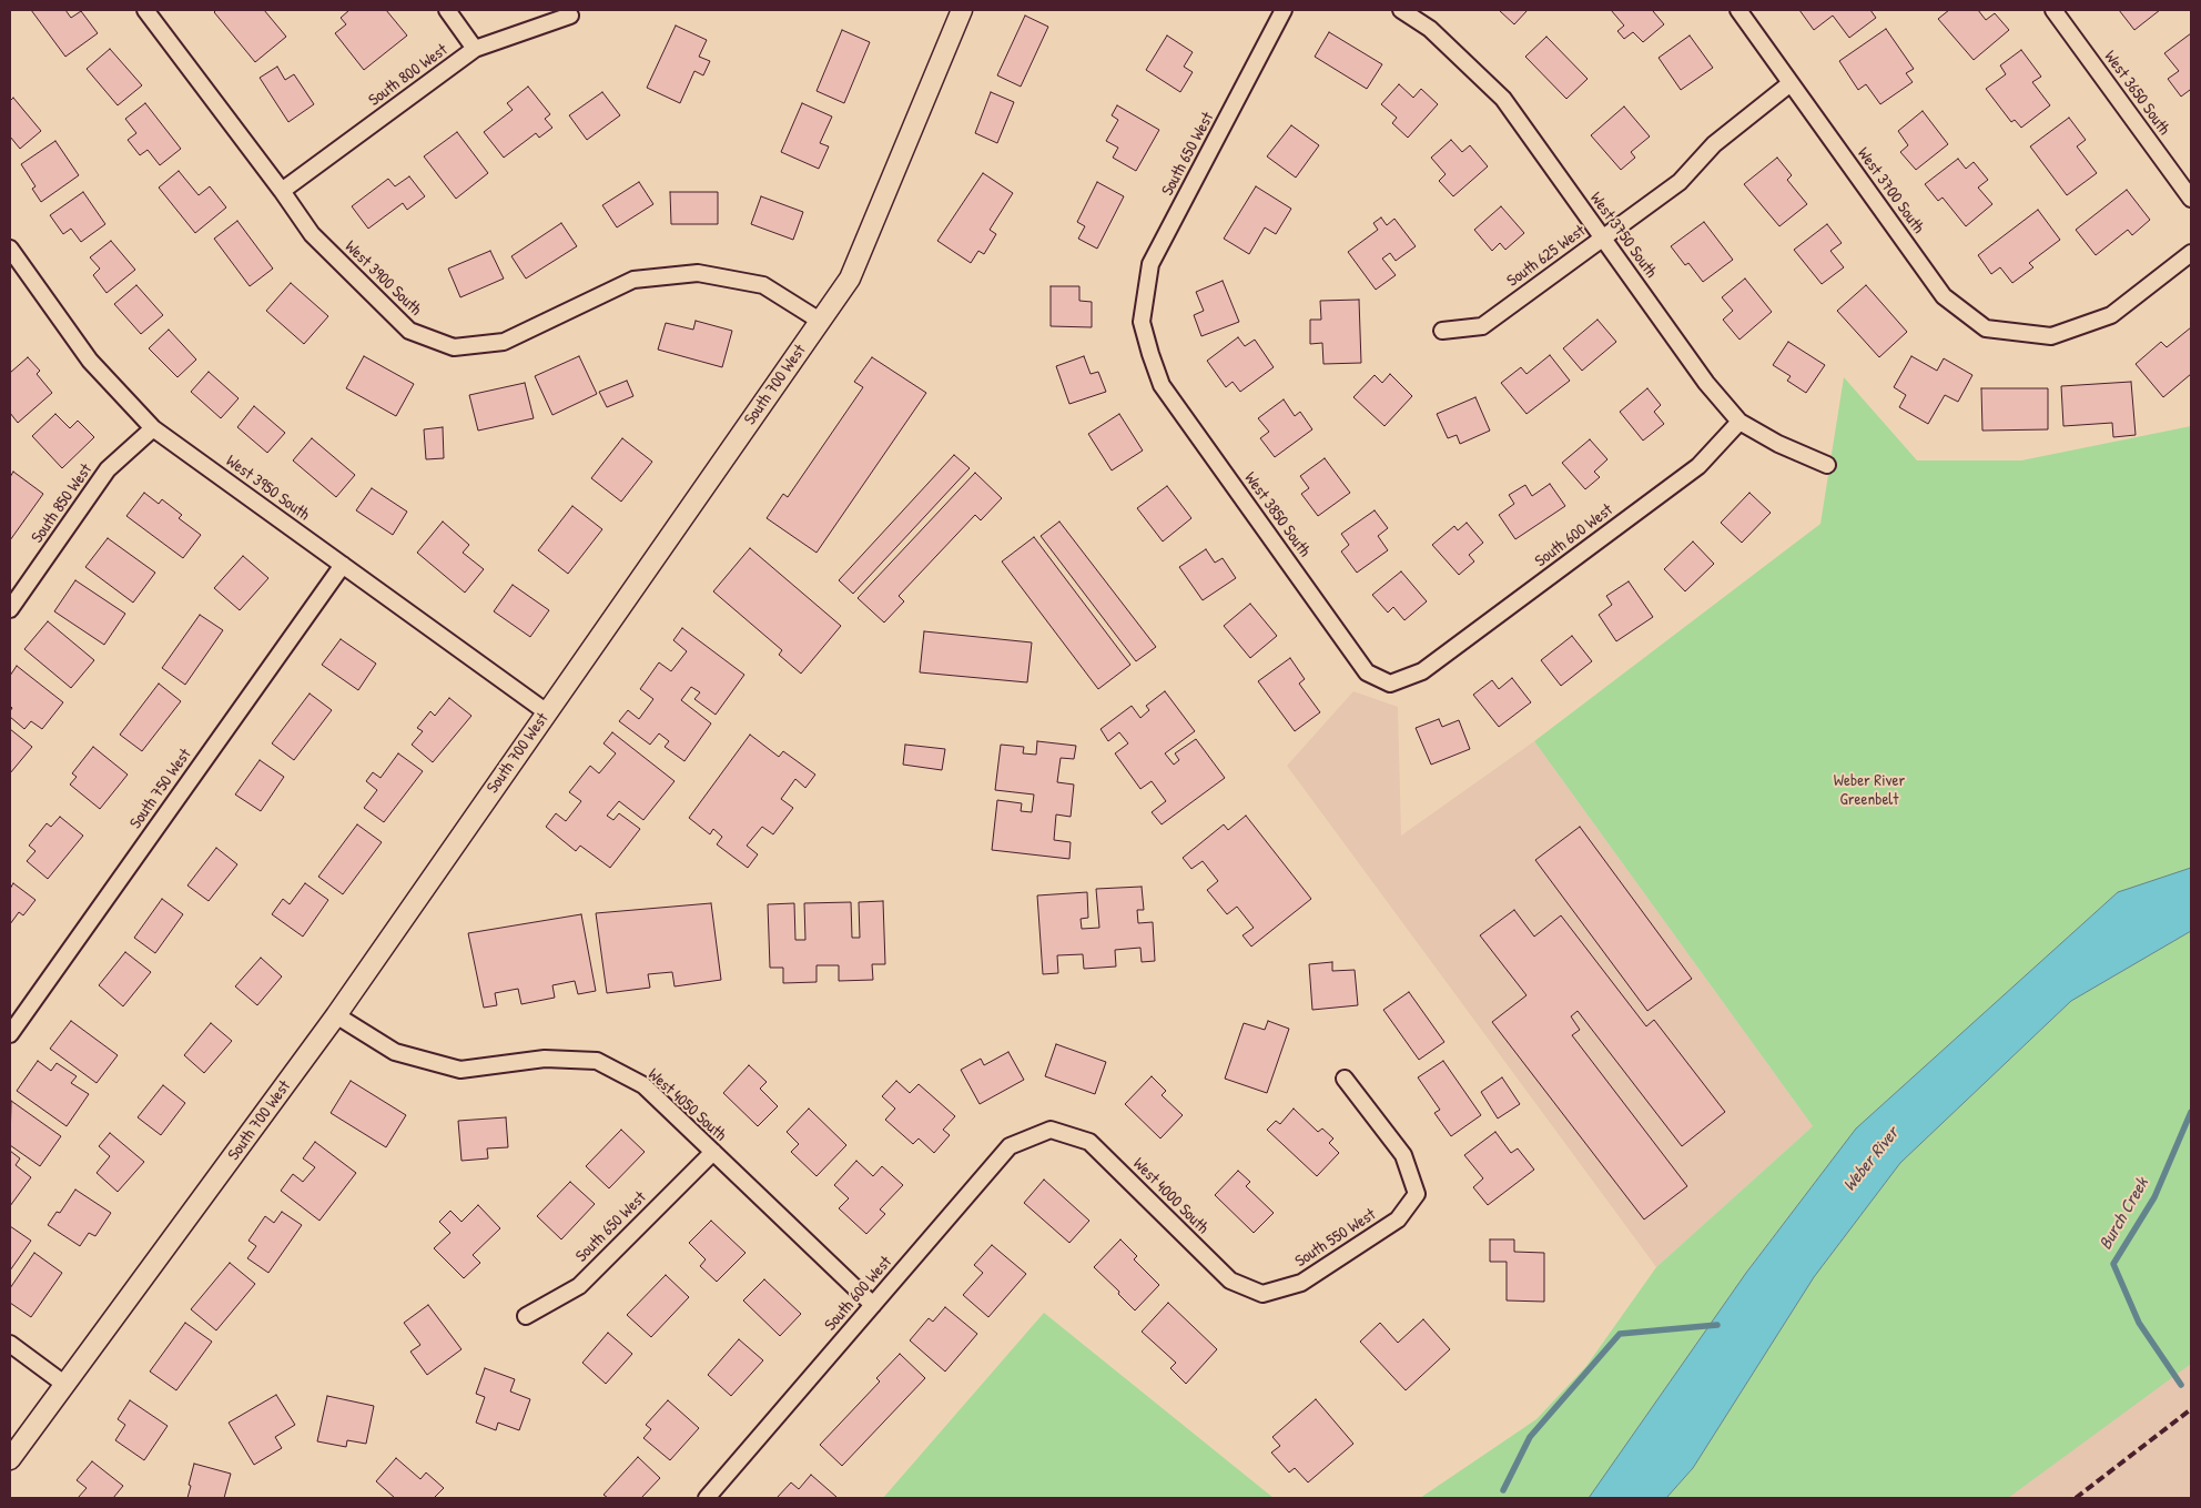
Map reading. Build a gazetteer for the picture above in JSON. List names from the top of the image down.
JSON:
{
  "streets": {
    "street": [
      "South 800 West",
      "West 3650 South",
      "South 650 West",
      "West 3700 South",
      "West 3750 South",
      "South 625 West",
      "West 3900 South",
      "South 700 West",
      "West 3950 South",
      "South 850 West",
      "West 3850 South",
      "South 600 West",
      "South 750 West",
      "West 4050 South",
      "West 4000 South",
      "South 550 West"
    ]
  },
  "crossings": [
    ["South 800 West", "West 3900 South"],
    ["South 650 West", "West 3850 South"],
    ["South 650 West", "West 4050 South"],
    ["West 3700 South", "South 625 West"],
    ["West 3750 South", "South 625 West"],
    ["West 3750 South", "South 600 West"],
    ["West 3900 South", "South 700 West"],
    ["South 700 West", "West 3950 South"],
    ["South 700 West", "West 4050 South"],
    ["West 3950 South", "South 850 West"],
    ["West 3950 South", "South 750 West"],
    ["West 3850 South", "South 600 West"],
    ["South 600 West", "West 4050 South"],
    ["South 600 West", "West 4000 South"],
    ["West 4000 South", "South 550 West"]
  ],
  "water": ["Weber River", "Burch Creek"],
  "parks": ["Weber River Greenbelt"]
}
